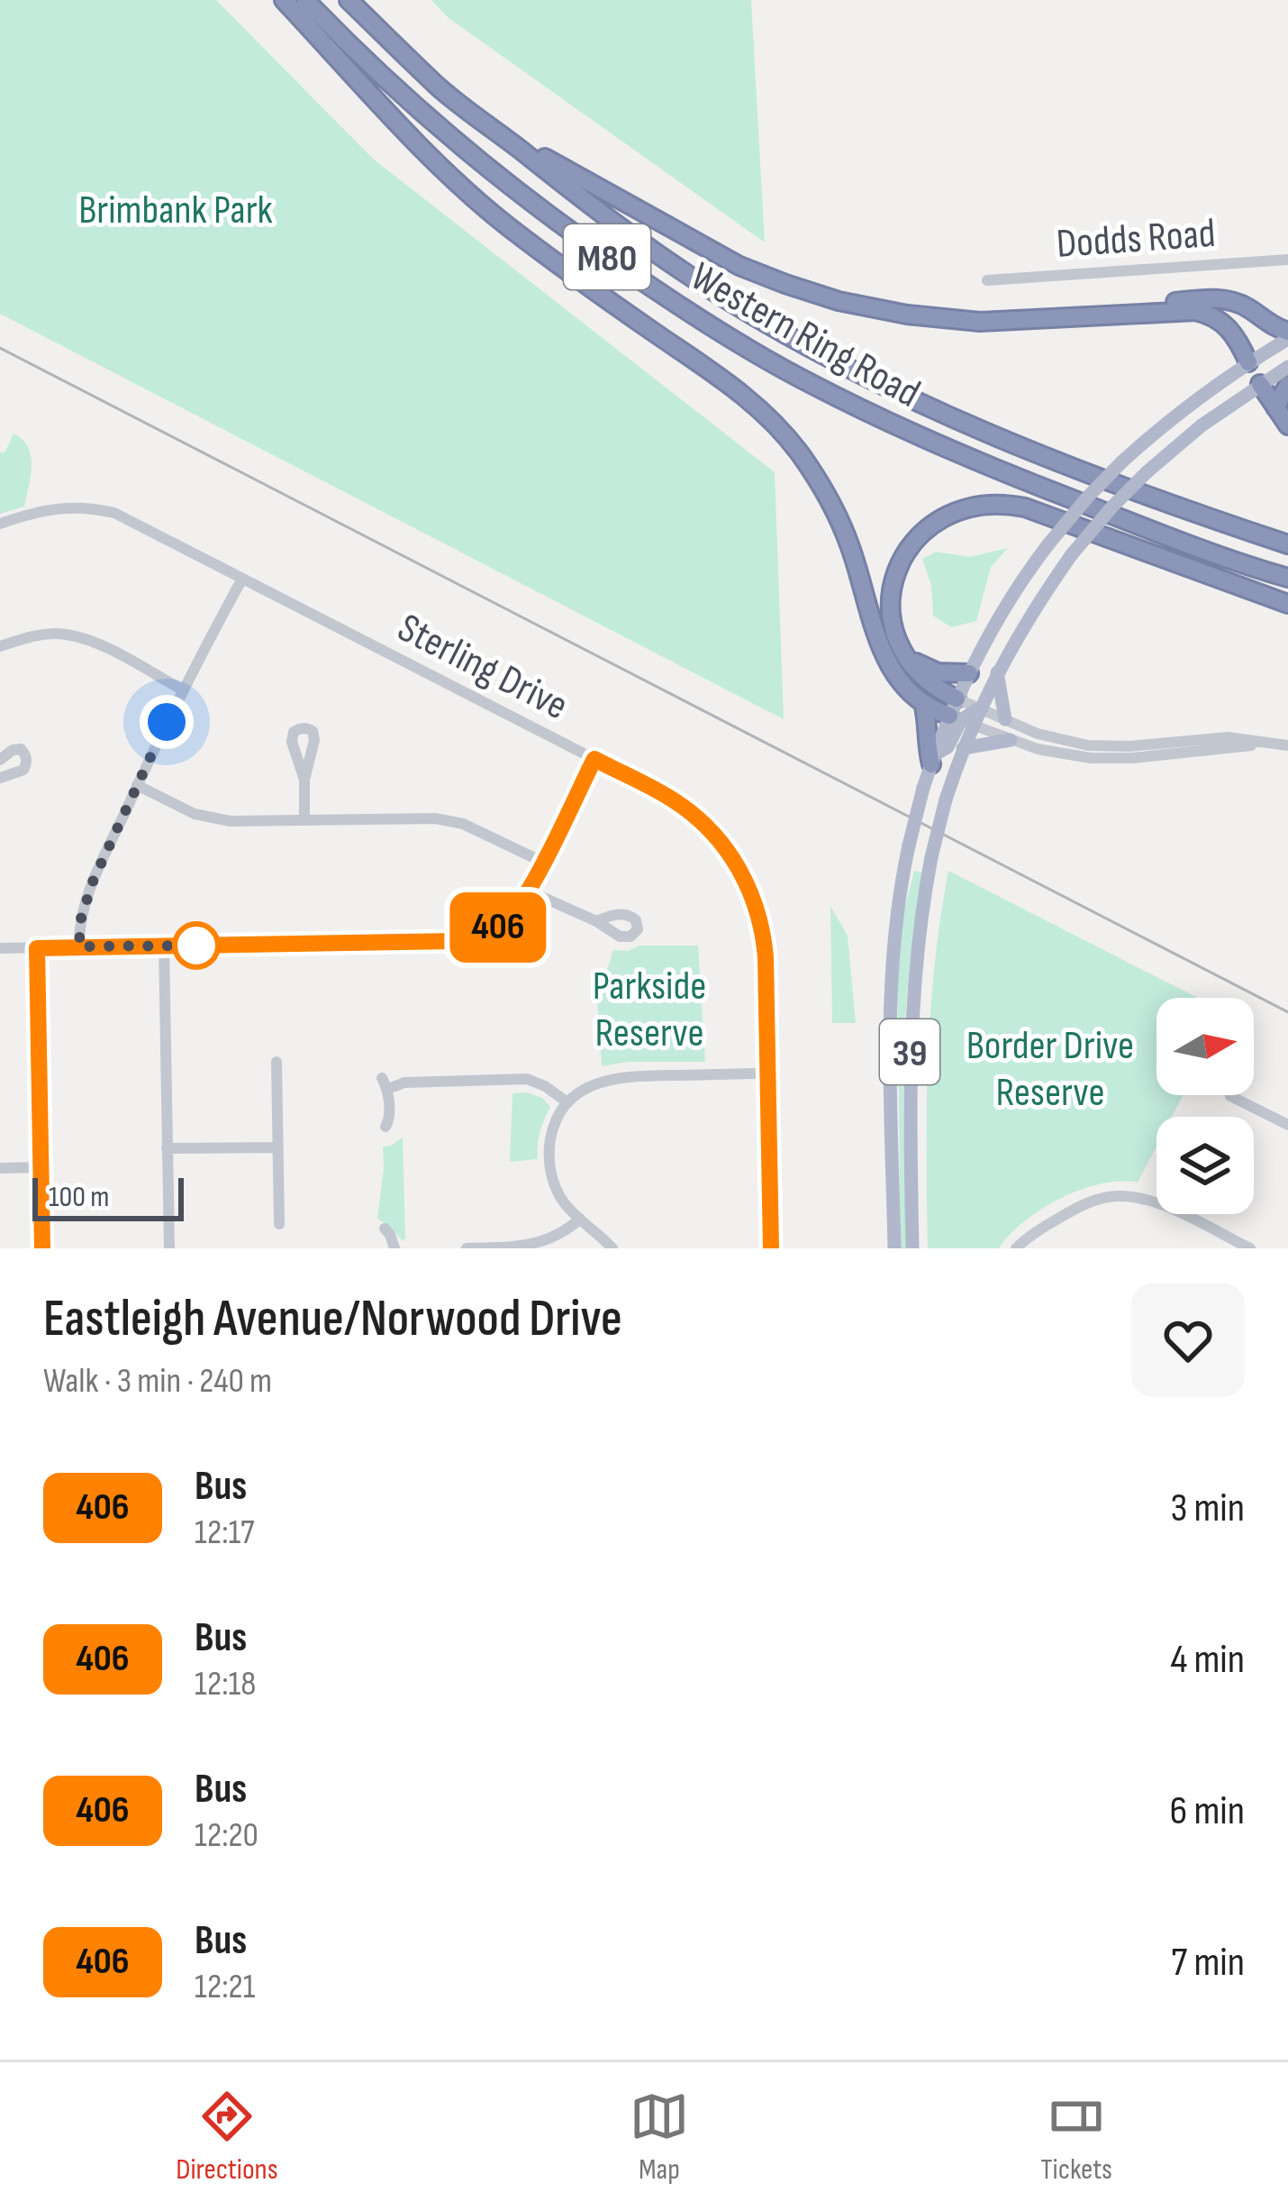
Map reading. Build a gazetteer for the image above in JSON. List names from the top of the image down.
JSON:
{
  "streets": {
    "highway": ["M80", "Western Ring Road"],
    "main road": ["39"],
    "street": ["Dodds Road", "Sterling Drive"]
  },
  "parks": ["Brimbank Park", "Parkside Reserve", "Border Drive Reserve"],
  "lines": ["bus line 406"],
  "scale_bar": "100 m",
  "north": "right",
  "page": {
    "on_map": "406",
    "scale": "100 m",
    "heading": ["Eastleigh Avenue/Norwood Drive", "Walk · 3 min · 240 m"],
    "list": [
      {
        "mark": "406",
        "name": "Bus",
        "note": "12:17",
        "value": "3 min"
      },
      {
        "mark": "406",
        "name": "Bus",
        "note": "12:18",
        "value": "4 min"
      },
      {
        "mark": "406",
        "name": "Bus",
        "note": "12:20",
        "value": "6 min"
      },
      {
        "mark": "406",
        "name": "Bus",
        "note": "12:21",
        "value": "7 min"
      }
    ],
    "tabs": ["Directions", "Map", "Tickets"]
  }
}
